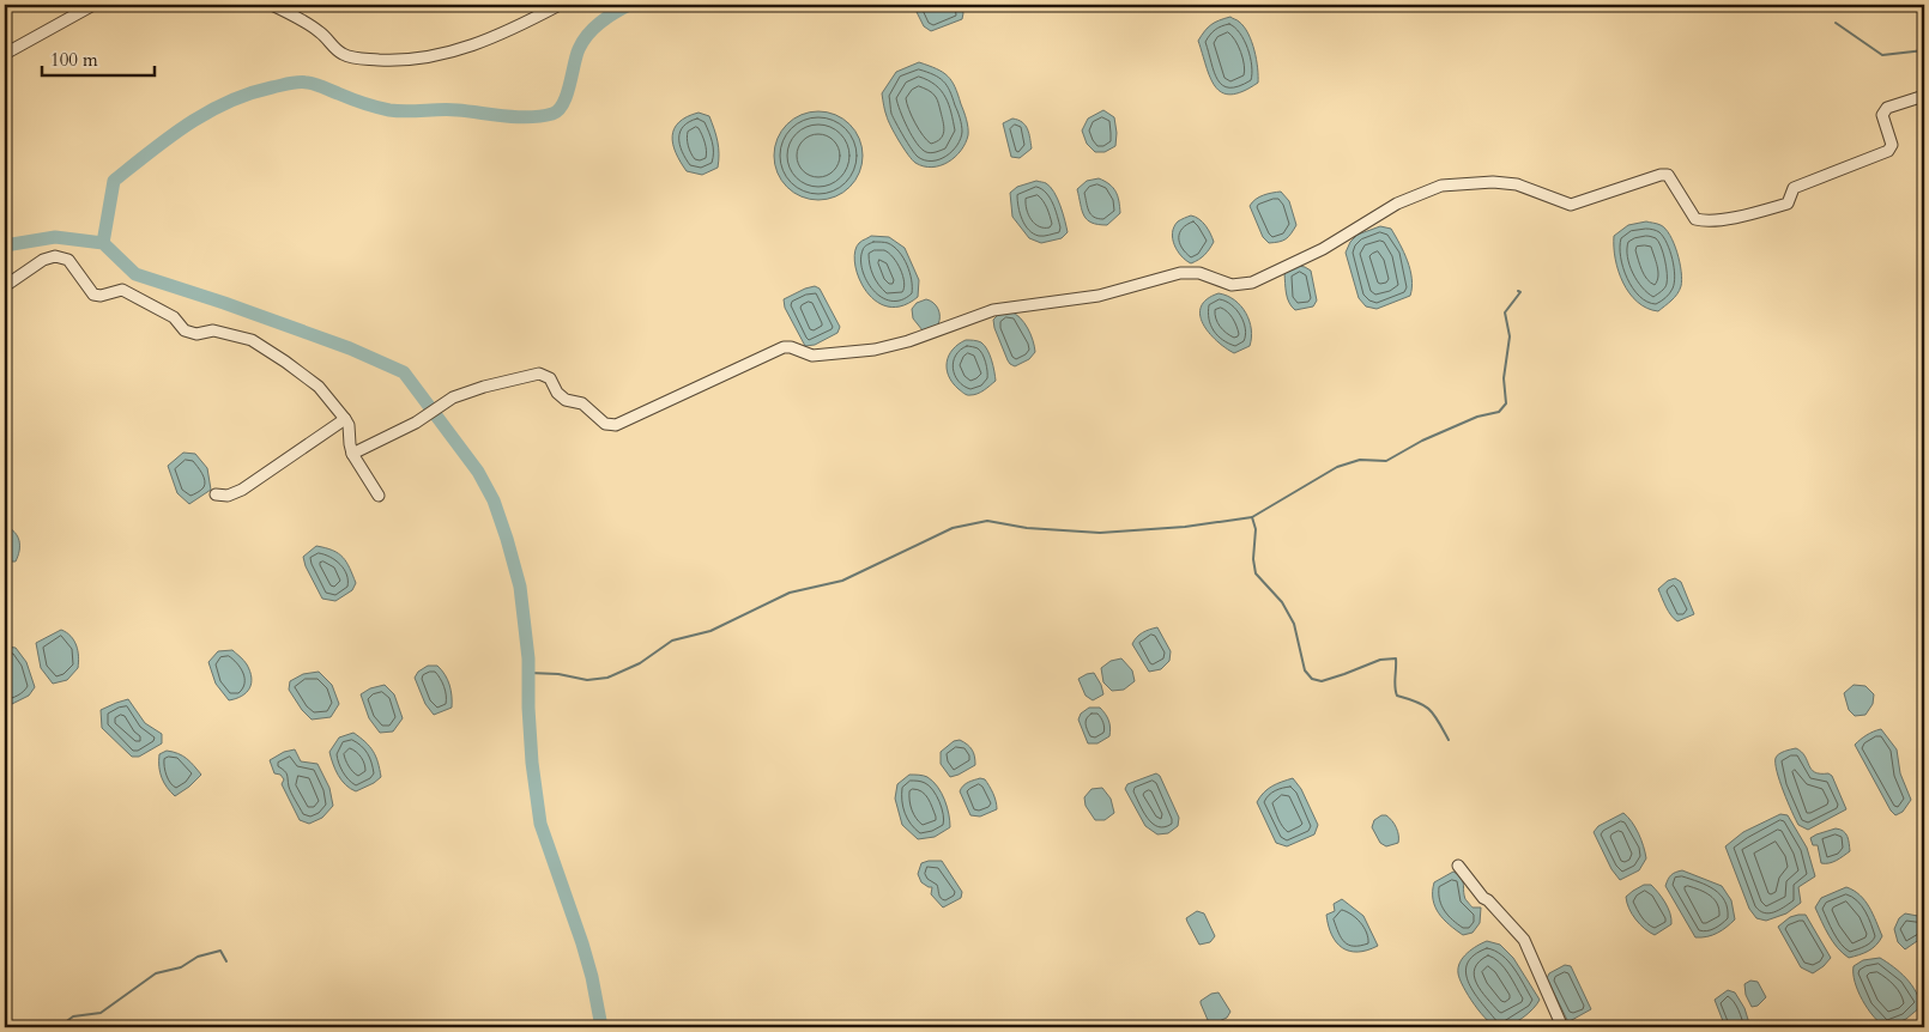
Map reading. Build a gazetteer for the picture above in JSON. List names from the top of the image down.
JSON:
{
  "scale_bar": "100 m"
}
